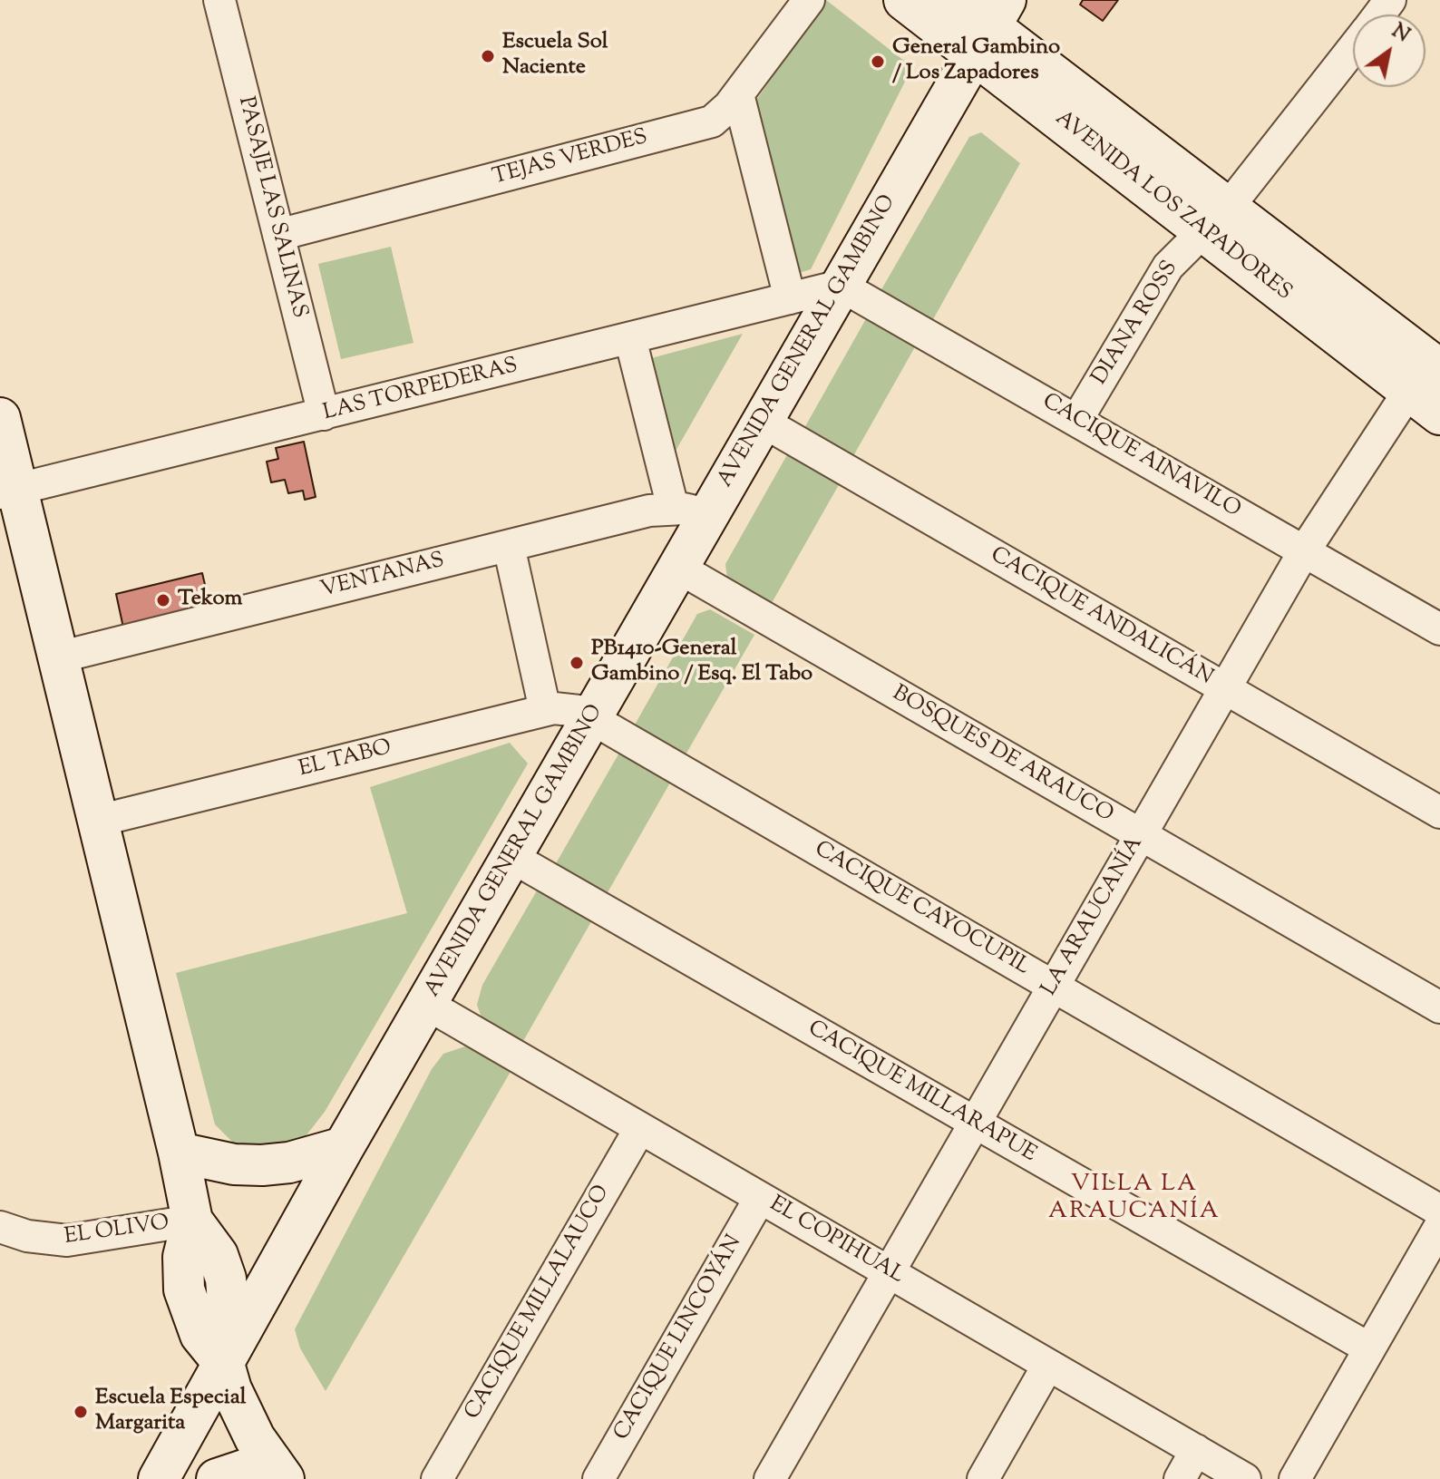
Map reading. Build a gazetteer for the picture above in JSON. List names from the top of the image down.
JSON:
{
  "streets": {
    "main road": ["AVENIDA LOS ZAPADORES", "AVENIDA GENERAL GAMBINO"],
    "street": [
      "TEJAS VERDES",
      "PASAJE LAS SALINAS",
      "DIANA ROSS",
      "LAS TORPEDERAS",
      "CACIQUE AINAVILO",
      "VENTANAS",
      "CACIQUE ANDALICÁN",
      "BOSQUES DE ARAUCO",
      "EL TABO",
      "CACIQUE CAYOCUPIL",
      "LA ARAUCANÍA",
      "CACIQUE MILLARAPUE",
      "EL OLIVO",
      "EL COPIHUAL",
      "CACIQUE MILLALAUCO",
      "CACIQUE LINCOYÁN"
    ]
  },
  "crossings": [
    ["TEJAS VERDES", "PASAJE LAS SALINAS"],
    ["AVENIDA LOS ZAPADORES", "DIANA ROSS"],
    ["AVENIDA LOS ZAPADORES", "AVENIDA GENERAL GAMBINO"],
    ["AVENIDA LOS ZAPADORES", "LA ARAUCANÍA"],
    ["PASAJE LAS SALINAS", "LAS TORPEDERAS"],
    ["DIANA ROSS", "CACIQUE AINAVILO"],
    ["AVENIDA GENERAL GAMBINO", "LAS TORPEDERAS"],
    ["AVENIDA GENERAL GAMBINO", "CACIQUE AINAVILO"],
    ["AVENIDA GENERAL GAMBINO", "VENTANAS"],
    ["AVENIDA GENERAL GAMBINO", "CACIQUE ANDALICÁN"],
    ["AVENIDA GENERAL GAMBINO", "BOSQUES DE ARAUCO"],
    ["AVENIDA GENERAL GAMBINO", "EL TABO"],
    ["AVENIDA GENERAL GAMBINO", "CACIQUE CAYOCUPIL"],
    ["AVENIDA GENERAL GAMBINO", "CACIQUE MILLARAPUE"],
    ["AVENIDA GENERAL GAMBINO", "EL COPIHUAL"],
    ["LAS TORPEDERAS", "CACIQUE AINAVILO"],
    ["CACIQUE AINAVILO", "LA ARAUCANÍA"],
    ["CACIQUE ANDALICÁN", "LA ARAUCANÍA"],
    ["BOSQUES DE ARAUCO", "LA ARAUCANÍA"],
    ["EL TABO", "CACIQUE CAYOCUPIL"],
    ["CACIQUE CAYOCUPIL", "LA ARAUCANÍA"],
    ["LA ARAUCANÍA", "CACIQUE MILLARAPUE"],
    ["LA ARAUCANÍA", "EL COPIHUAL"],
    ["EL COPIHUAL", "CACIQUE MILLALAUCO"],
    ["EL COPIHUAL", "CACIQUE LINCOYÁN"]
  ],
  "districts": ["VILLA LA ARAUCANÍA"],
  "places": [
    "Escuela Sol Naciente",
    "General Gambino / Los Zapadores",
    "Tekom",
    "PB1410-General Gambino / Esq. El Tabo",
    "Escuela Especial Margarita"
  ],
  "north": "top right"
}
